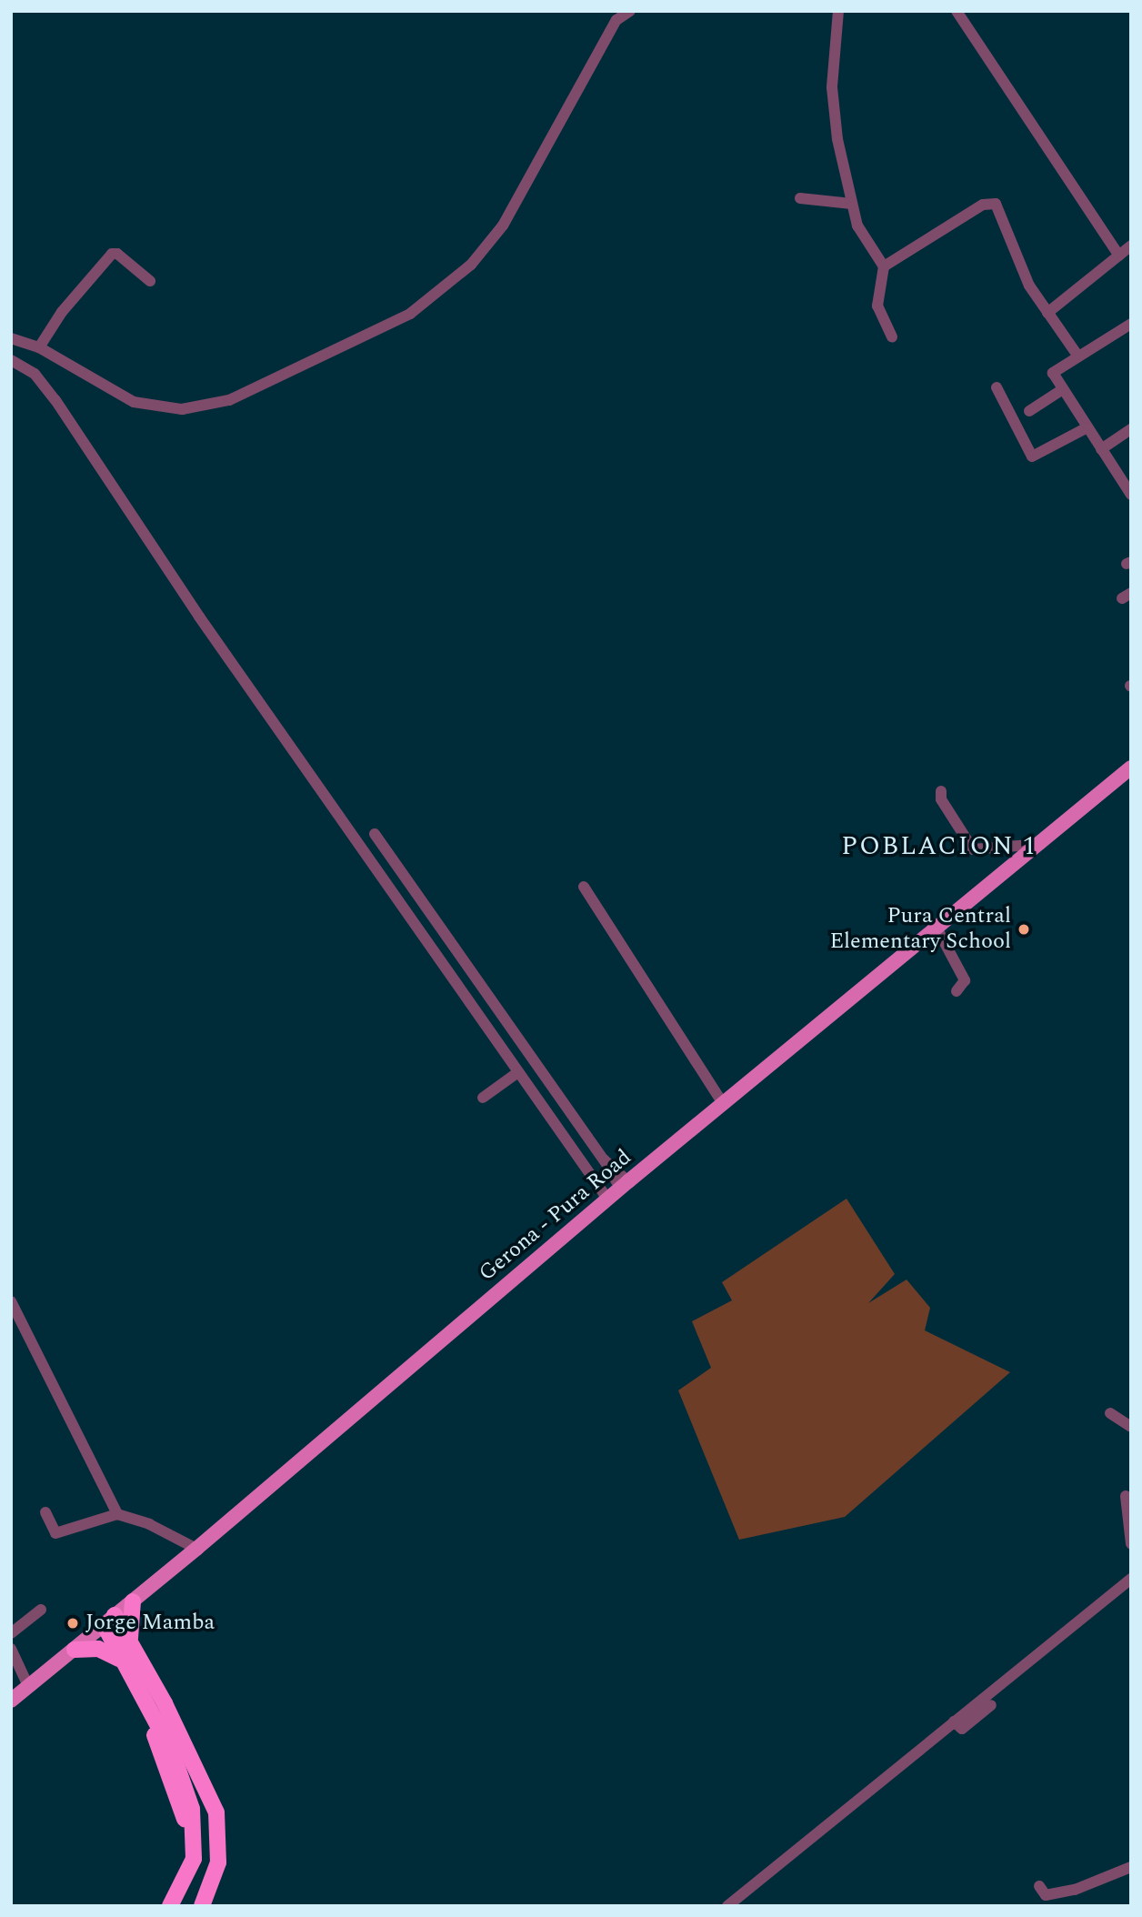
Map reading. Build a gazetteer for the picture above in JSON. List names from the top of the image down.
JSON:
{
  "streets": {
    "main road": ["Gerona - Pura Road"]
  },
  "districts": ["POBLACION 1"],
  "places": ["Pura Central Elementary School", "Jorge Mamba"]
}
